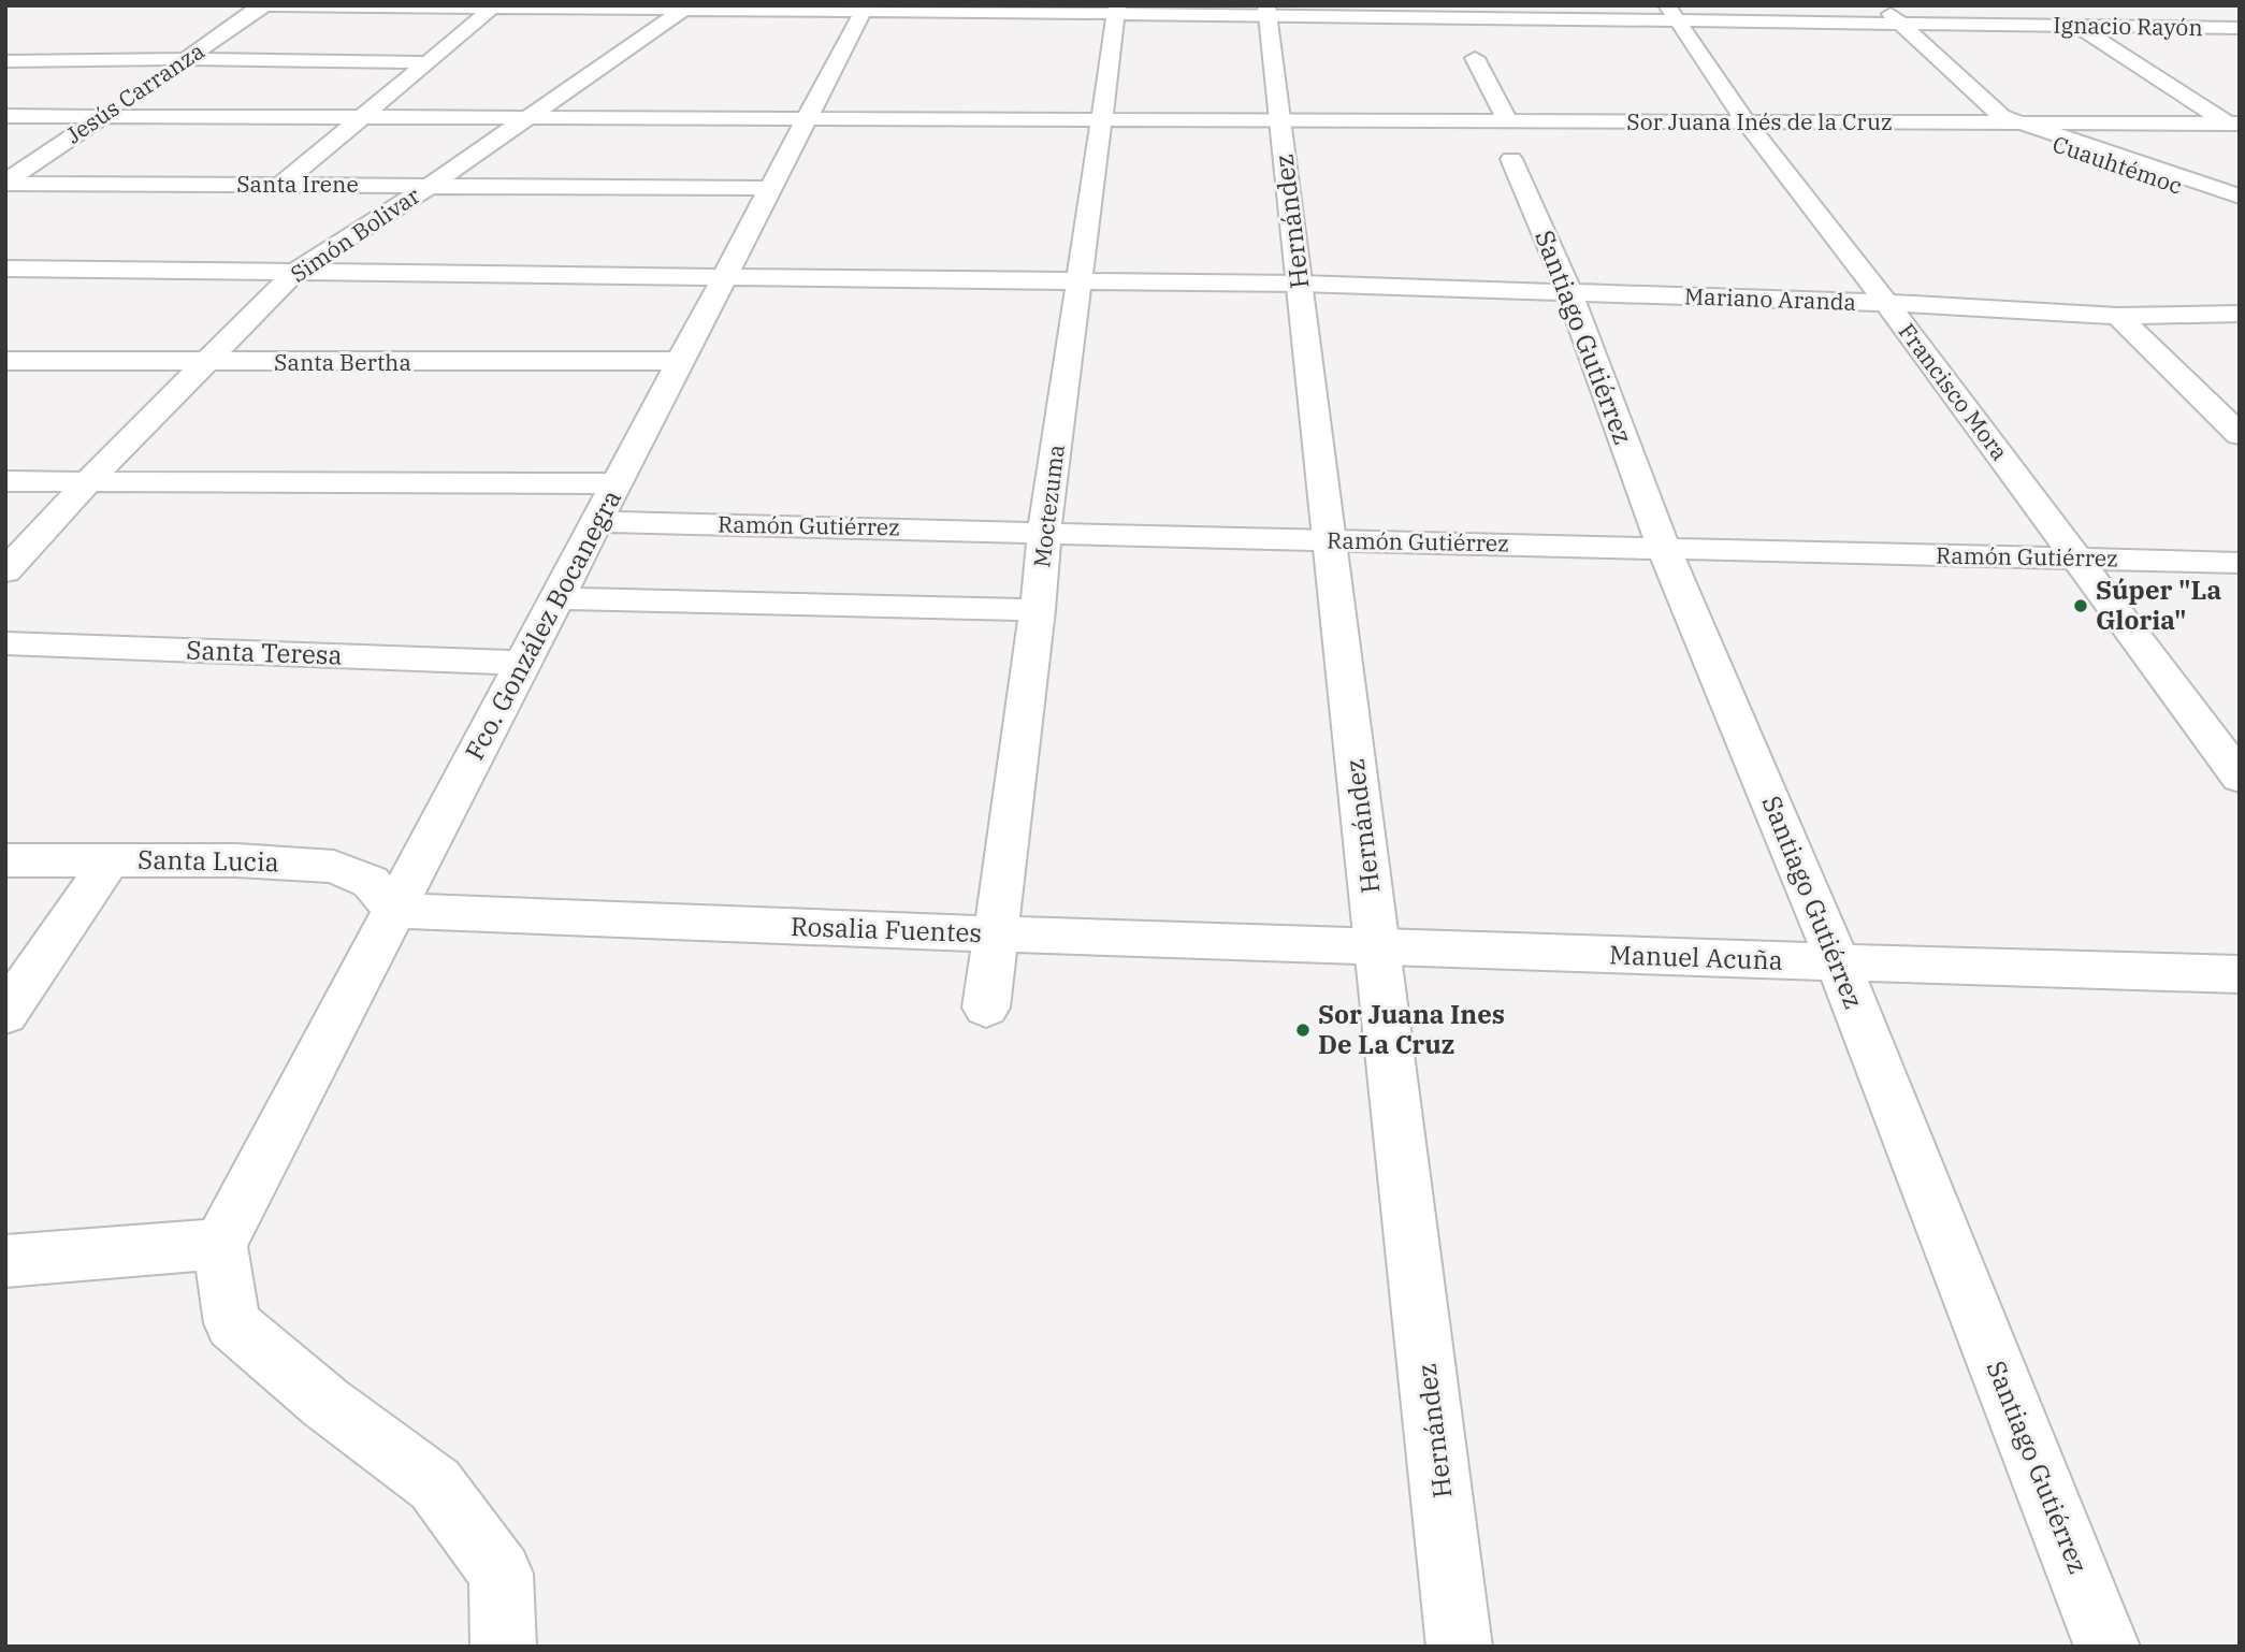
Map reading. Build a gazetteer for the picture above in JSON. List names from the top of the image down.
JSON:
{
  "streets": {
    "street": [
      "Ignacio Rayón",
      "Jesús Carranza",
      "Sor Juana Inés de la Cruz",
      "Cuauhtémoc",
      "Santa Irene",
      "Hernández",
      "Simón Bolivar",
      "Mariano Aranda",
      "Santiago Gutiérrez",
      "Santa Bertha",
      "Francisco Mora",
      "Moctezuma",
      "Ramón Gutiérrez",
      "Fco. González Bocanegra",
      "Santa Teresa",
      "Santa Lucia",
      "Rosalia Fuentes",
      "Manuel Acuña"
    ]
  },
  "crossings": [
    ["Ignacio Rayón", "Jesús Carranza"],
    ["Ignacio Rayón", "Cuauhtémoc"],
    ["Ignacio Rayón", "Hernández"],
    ["Ignacio Rayón", "Simón Bolivar"],
    ["Ignacio Rayón", "Francisco Mora"],
    ["Ignacio Rayón", "Moctezuma"],
    ["Ignacio Rayón", "Fco. González Bocanegra"],
    ["Jesús Carranza", "Sor Juana Inés de la Cruz"],
    ["Jesús Carranza", "Santa Irene"],
    ["Sor Juana Inés de la Cruz", "Cuauhtémoc"],
    ["Sor Juana Inés de la Cruz", "Hernández"],
    ["Sor Juana Inés de la Cruz", "Simón Bolivar"],
    ["Sor Juana Inés de la Cruz", "Santiago Gutiérrez"],
    ["Sor Juana Inés de la Cruz", "Francisco Mora"],
    ["Sor Juana Inés de la Cruz", "Moctezuma"],
    ["Sor Juana Inés de la Cruz", "Fco. González Bocanegra"],
    ["Santa Irene", "Simón Bolivar"],
    ["Santa Irene", "Fco. González Bocanegra"],
    ["Hernández", "Mariano Aranda"],
    ["Hernández", "Ramón Gutiérrez"],
    ["Hernández", "Rosalia Fuentes"],
    ["Hernández", "Manuel Acuña"],
    ["Simón Bolivar", "Mariano Aranda"],
    ["Simón Bolivar", "Santa Bertha"],
    ["Mariano Aranda", "Santiago Gutiérrez"],
    ["Mariano Aranda", "Francisco Mora"],
    ["Mariano Aranda", "Moctezuma"],
    ["Mariano Aranda", "Fco. González Bocanegra"],
    ["Santiago Gutiérrez", "Ramón Gutiérrez"],
    ["Santiago Gutiérrez", "Manuel Acuña"],
    ["Santa Bertha", "Fco. González Bocanegra"],
    ["Francisco Mora", "Ramón Gutiérrez"],
    ["Moctezuma", "Ramón Gutiérrez"],
    ["Moctezuma", "Rosalia Fuentes"],
    ["Ramón Gutiérrez", "Fco. González Bocanegra"],
    ["Fco. González Bocanegra", "Santa Teresa"],
    ["Fco. González Bocanegra", "Santa Lucia"],
    ["Fco. González Bocanegra", "Rosalia Fuentes"],
    ["Santa Lucia", "Rosalia Fuentes"],
    ["Rosalia Fuentes", "Manuel Acuña"]
  ],
  "places": ["Súper \"La Gloria\"", "Sor Juana Ines De La Cruz"]
}
